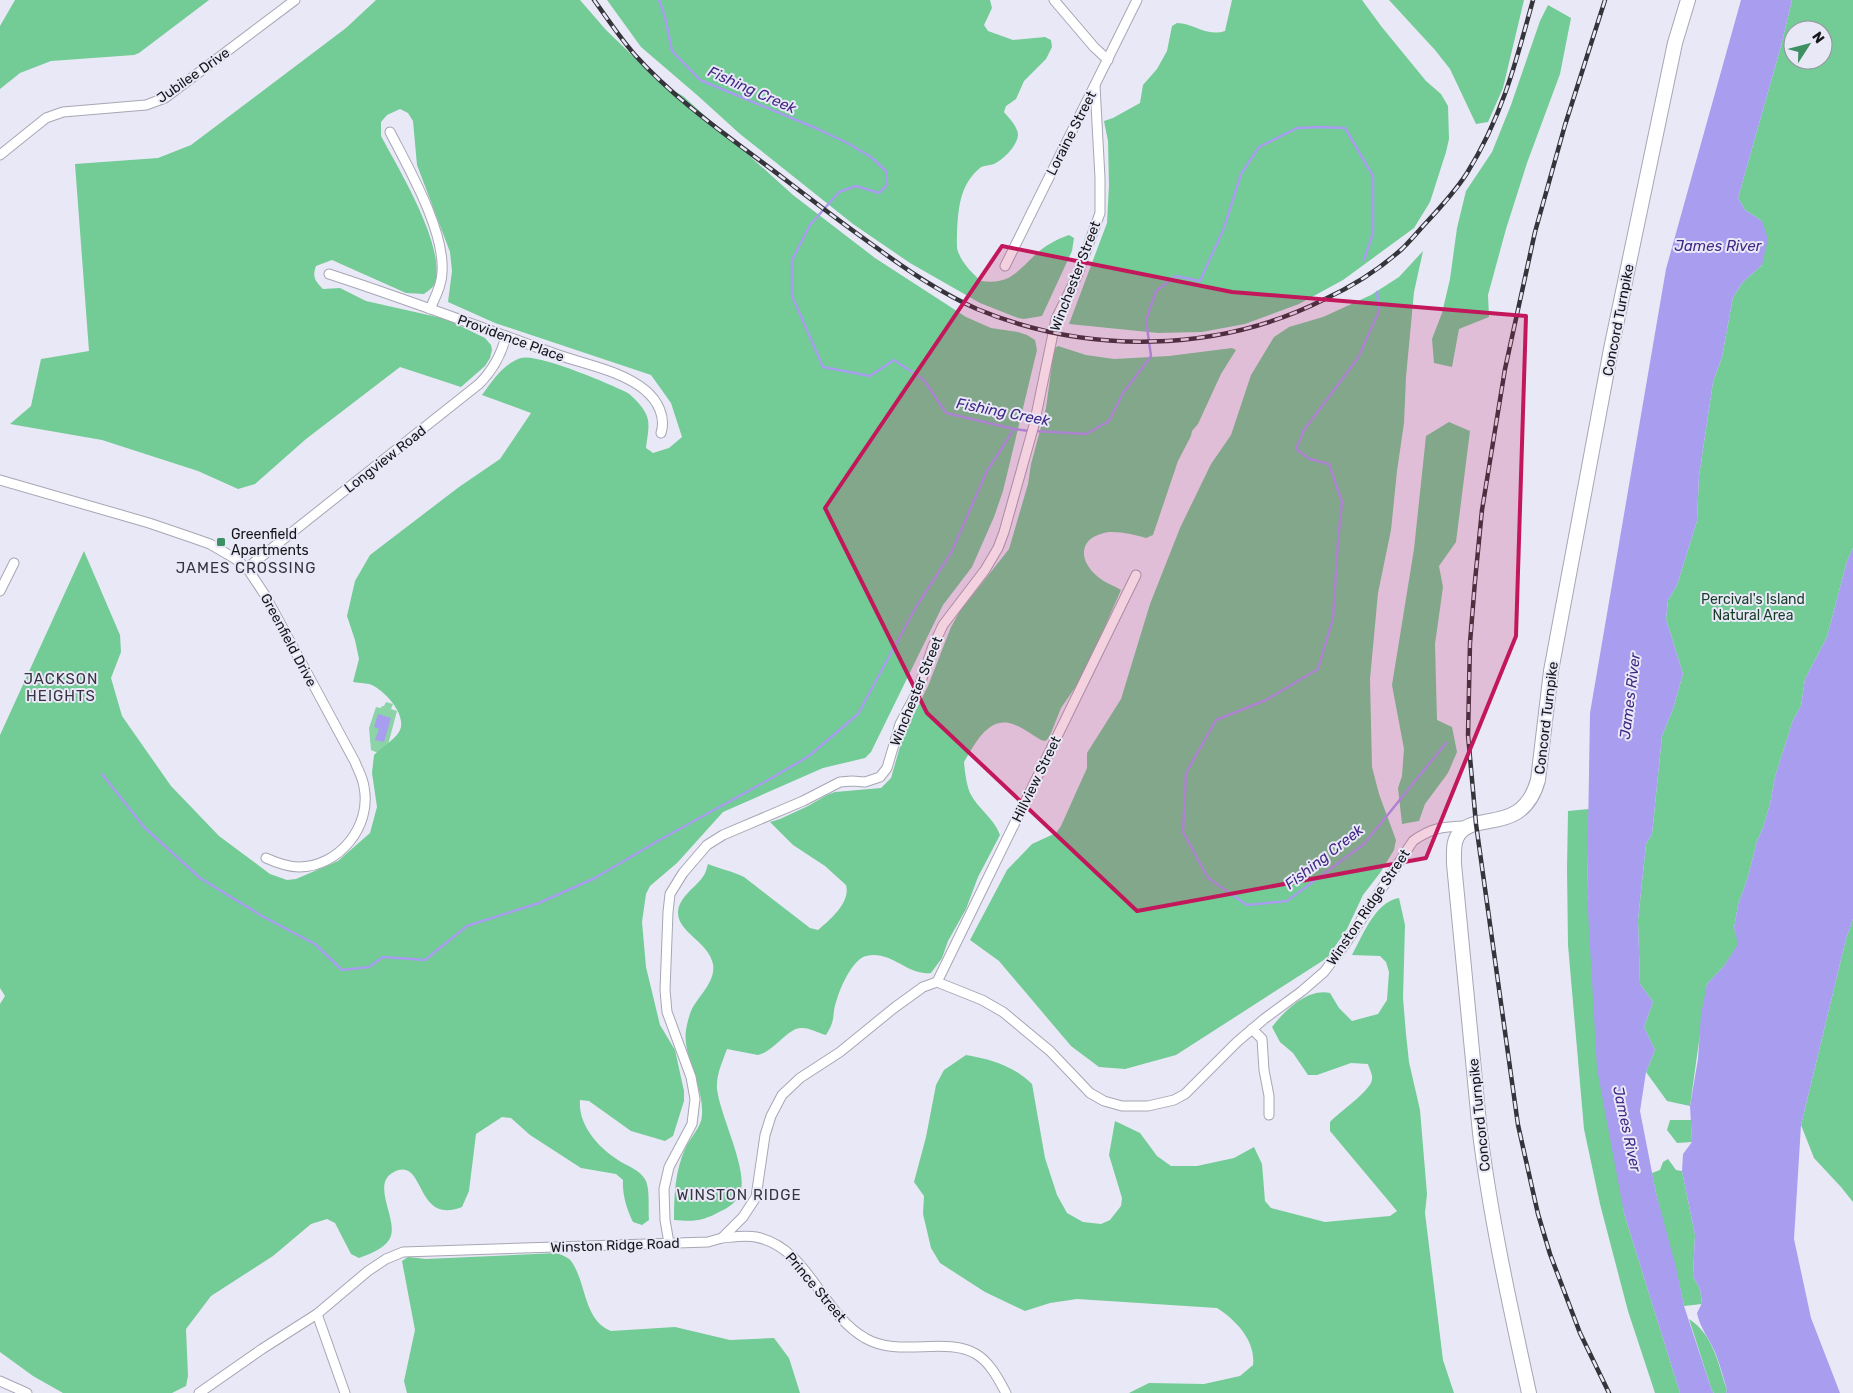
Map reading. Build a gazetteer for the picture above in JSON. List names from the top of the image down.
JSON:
{
  "streets": {
    "street": [
      "Jubilee Drive",
      "Loraine Street",
      "Winchester Street",
      "Concord Turnpike",
      "Providence Place",
      "Longview Road",
      "Greenfield Drive",
      "Hillview Street",
      "Winston Ridge Street",
      "Winston Ridge Road",
      "Prince Street"
    ]
  },
  "crossings": [
    ["Loraine Street", "Winchester Street"],
    ["Winchester Street", "Winston Ridge Road"],
    ["Concord Turnpike", "Winston Ridge Street"],
    ["Providence Place", "Longview Road"],
    ["Longview Road", "Greenfield Drive"],
    ["Hillview Street", "Winston Ridge Street"],
    ["Winston Ridge Road", "Prince Street"]
  ],
  "districts": ["JAMES CROSSING", "JACKSON HEIGHTS", "WINSTON RIDGE"],
  "water": ["Fishing Creek", "James River"],
  "parks": ["Percival's Island Natural Area"],
  "places": {
    "transit": ["Greenfield Apartments"]
  },
  "north": "top right"
}
